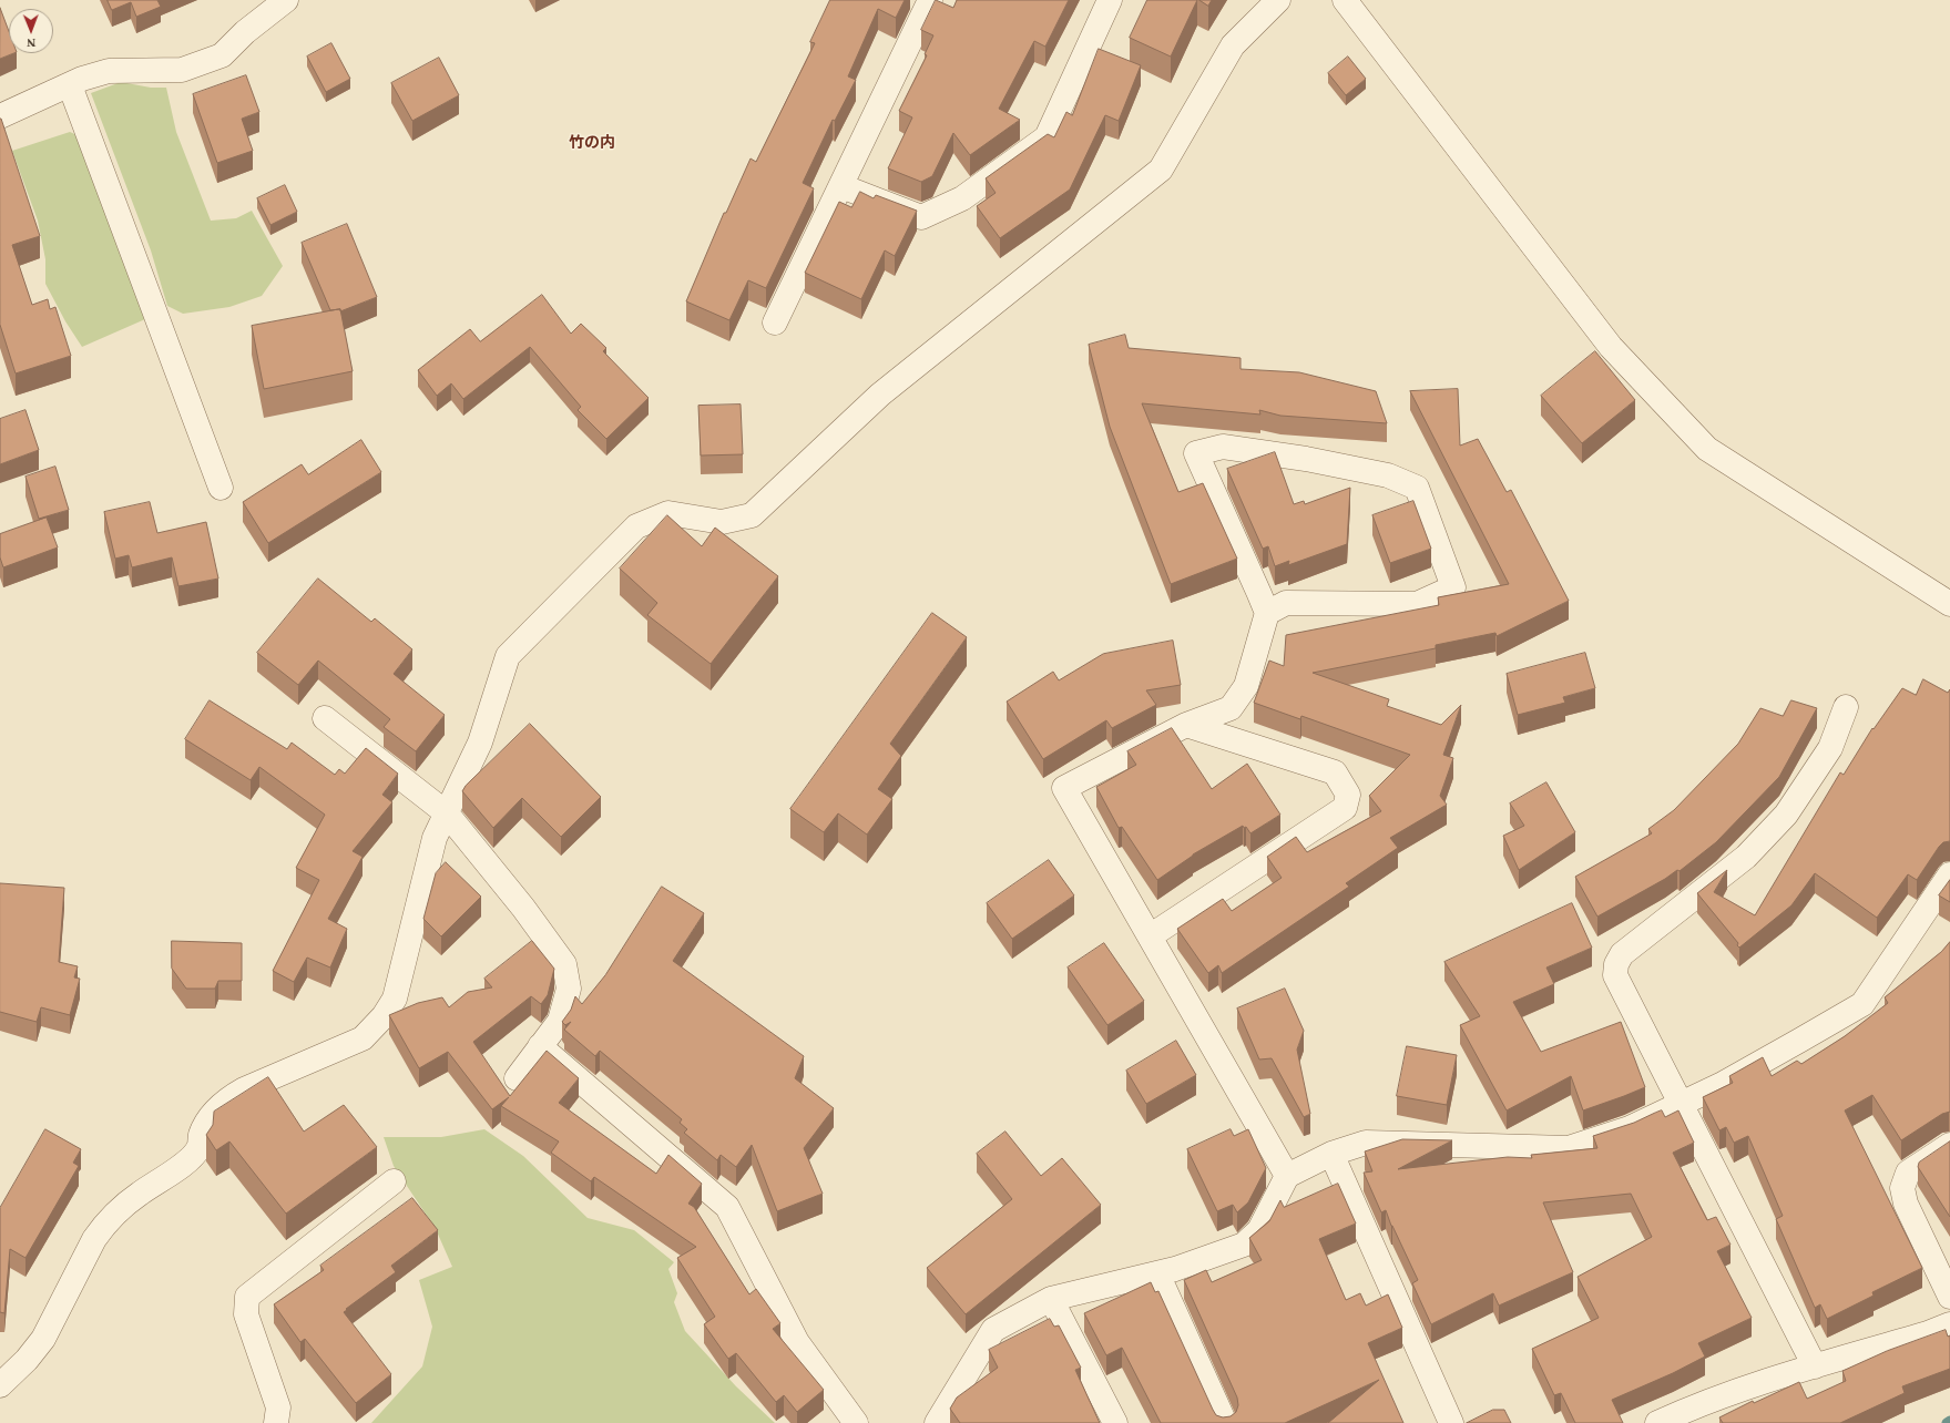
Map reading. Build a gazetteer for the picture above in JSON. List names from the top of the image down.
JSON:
{
  "districts": ["竹の内"],
  "north": "bottom"
}
